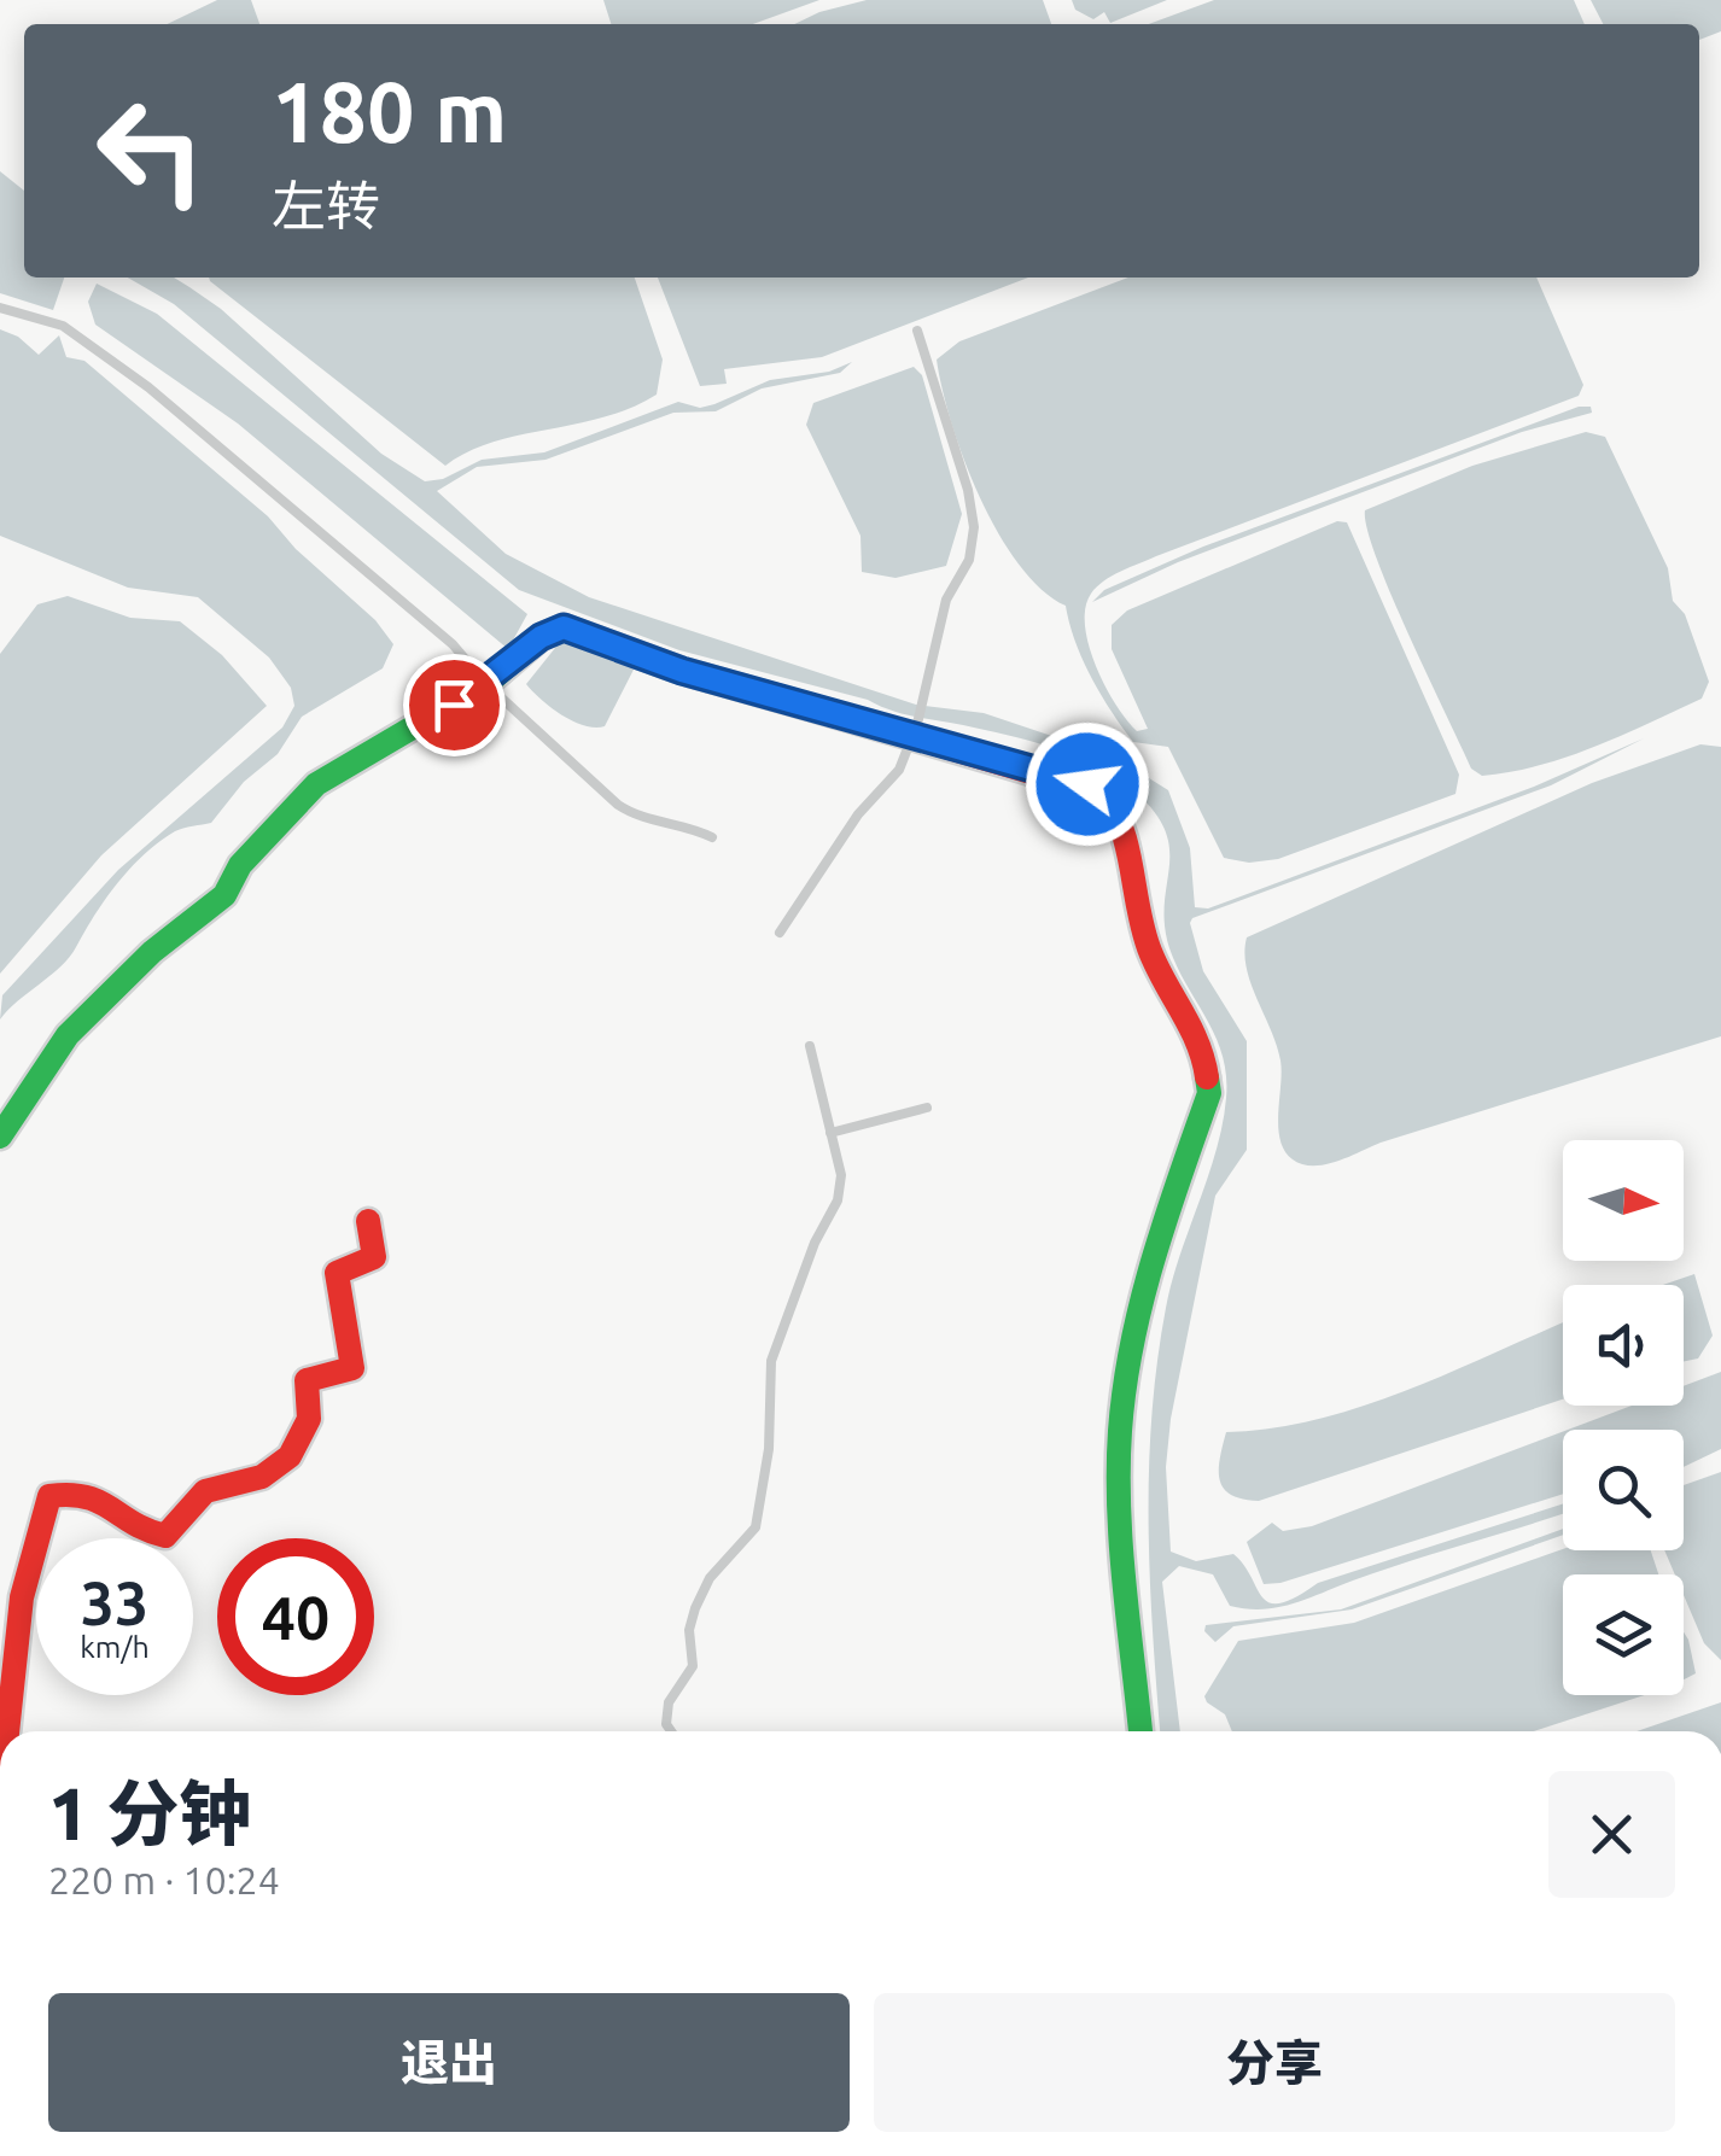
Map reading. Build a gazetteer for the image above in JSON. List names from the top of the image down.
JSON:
{
  "north": "right",
  "page": {
    "turn": ["180 m", "左转"],
    "speed": "33 km/h",
    "limit": "40",
    "heading": ["1 分钟", "220 m · 10:24"],
    "buttons": ["退出", "分享"]
  }
}
